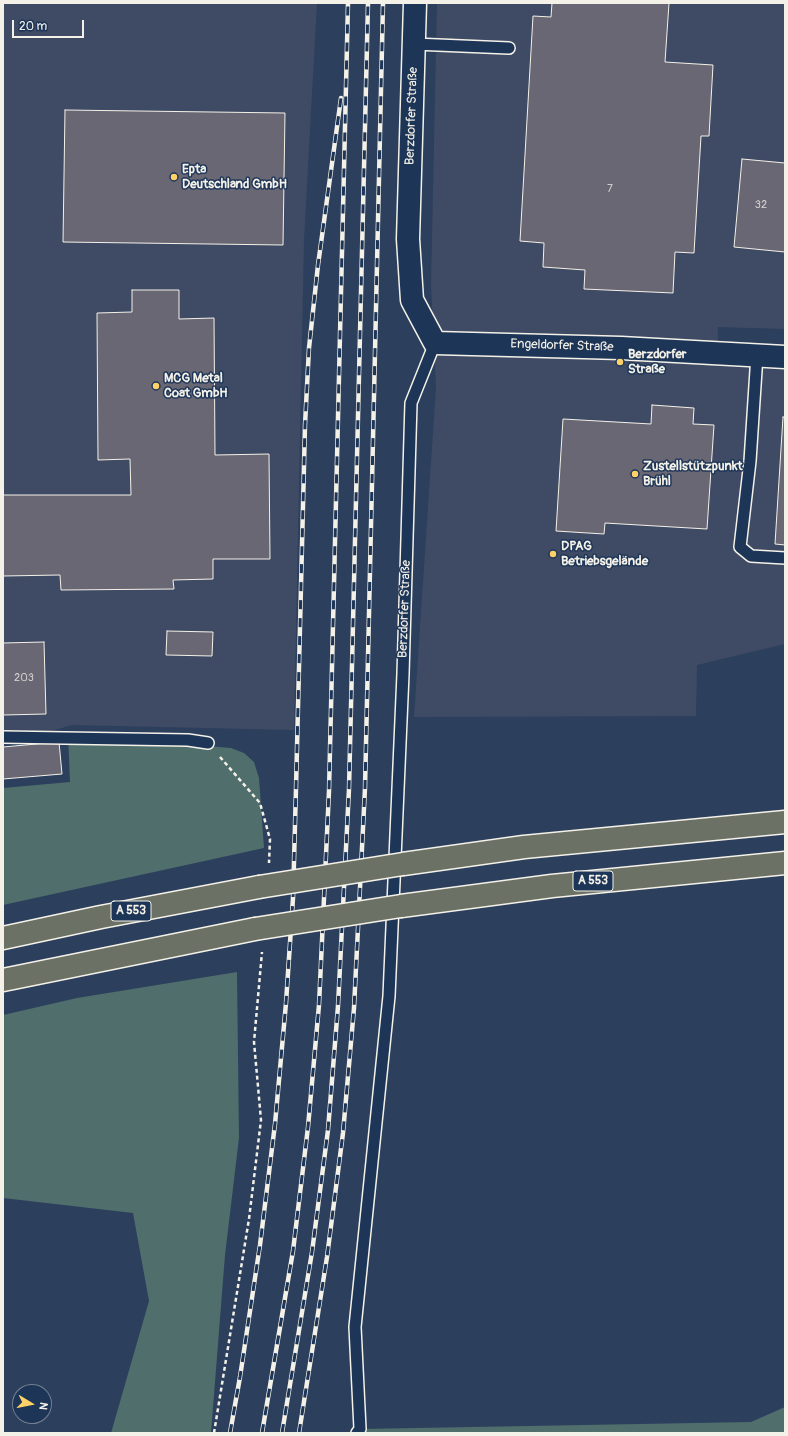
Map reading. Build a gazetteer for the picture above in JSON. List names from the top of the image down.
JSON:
{
  "streets": {
    "highway": ["A 553"],
    "street": ["Berzdorfer Straße", "Engeldorfer Straße"]
  },
  "crossings": [
    ["Berzdorfer Straße", "Engeldorfer Straße"]
  ],
  "places": [
    "Epta Deutschland GmbH",
    "Berzdorfer Straße",
    "MCG Metal Coat GmbH",
    "Zustellstützpunkt Brühl",
    "DPAG Betriebsgelände"
  ],
  "house_numbers": ["7", "32", "203"],
  "scale_bar": "20 m",
  "north": "right"
}
